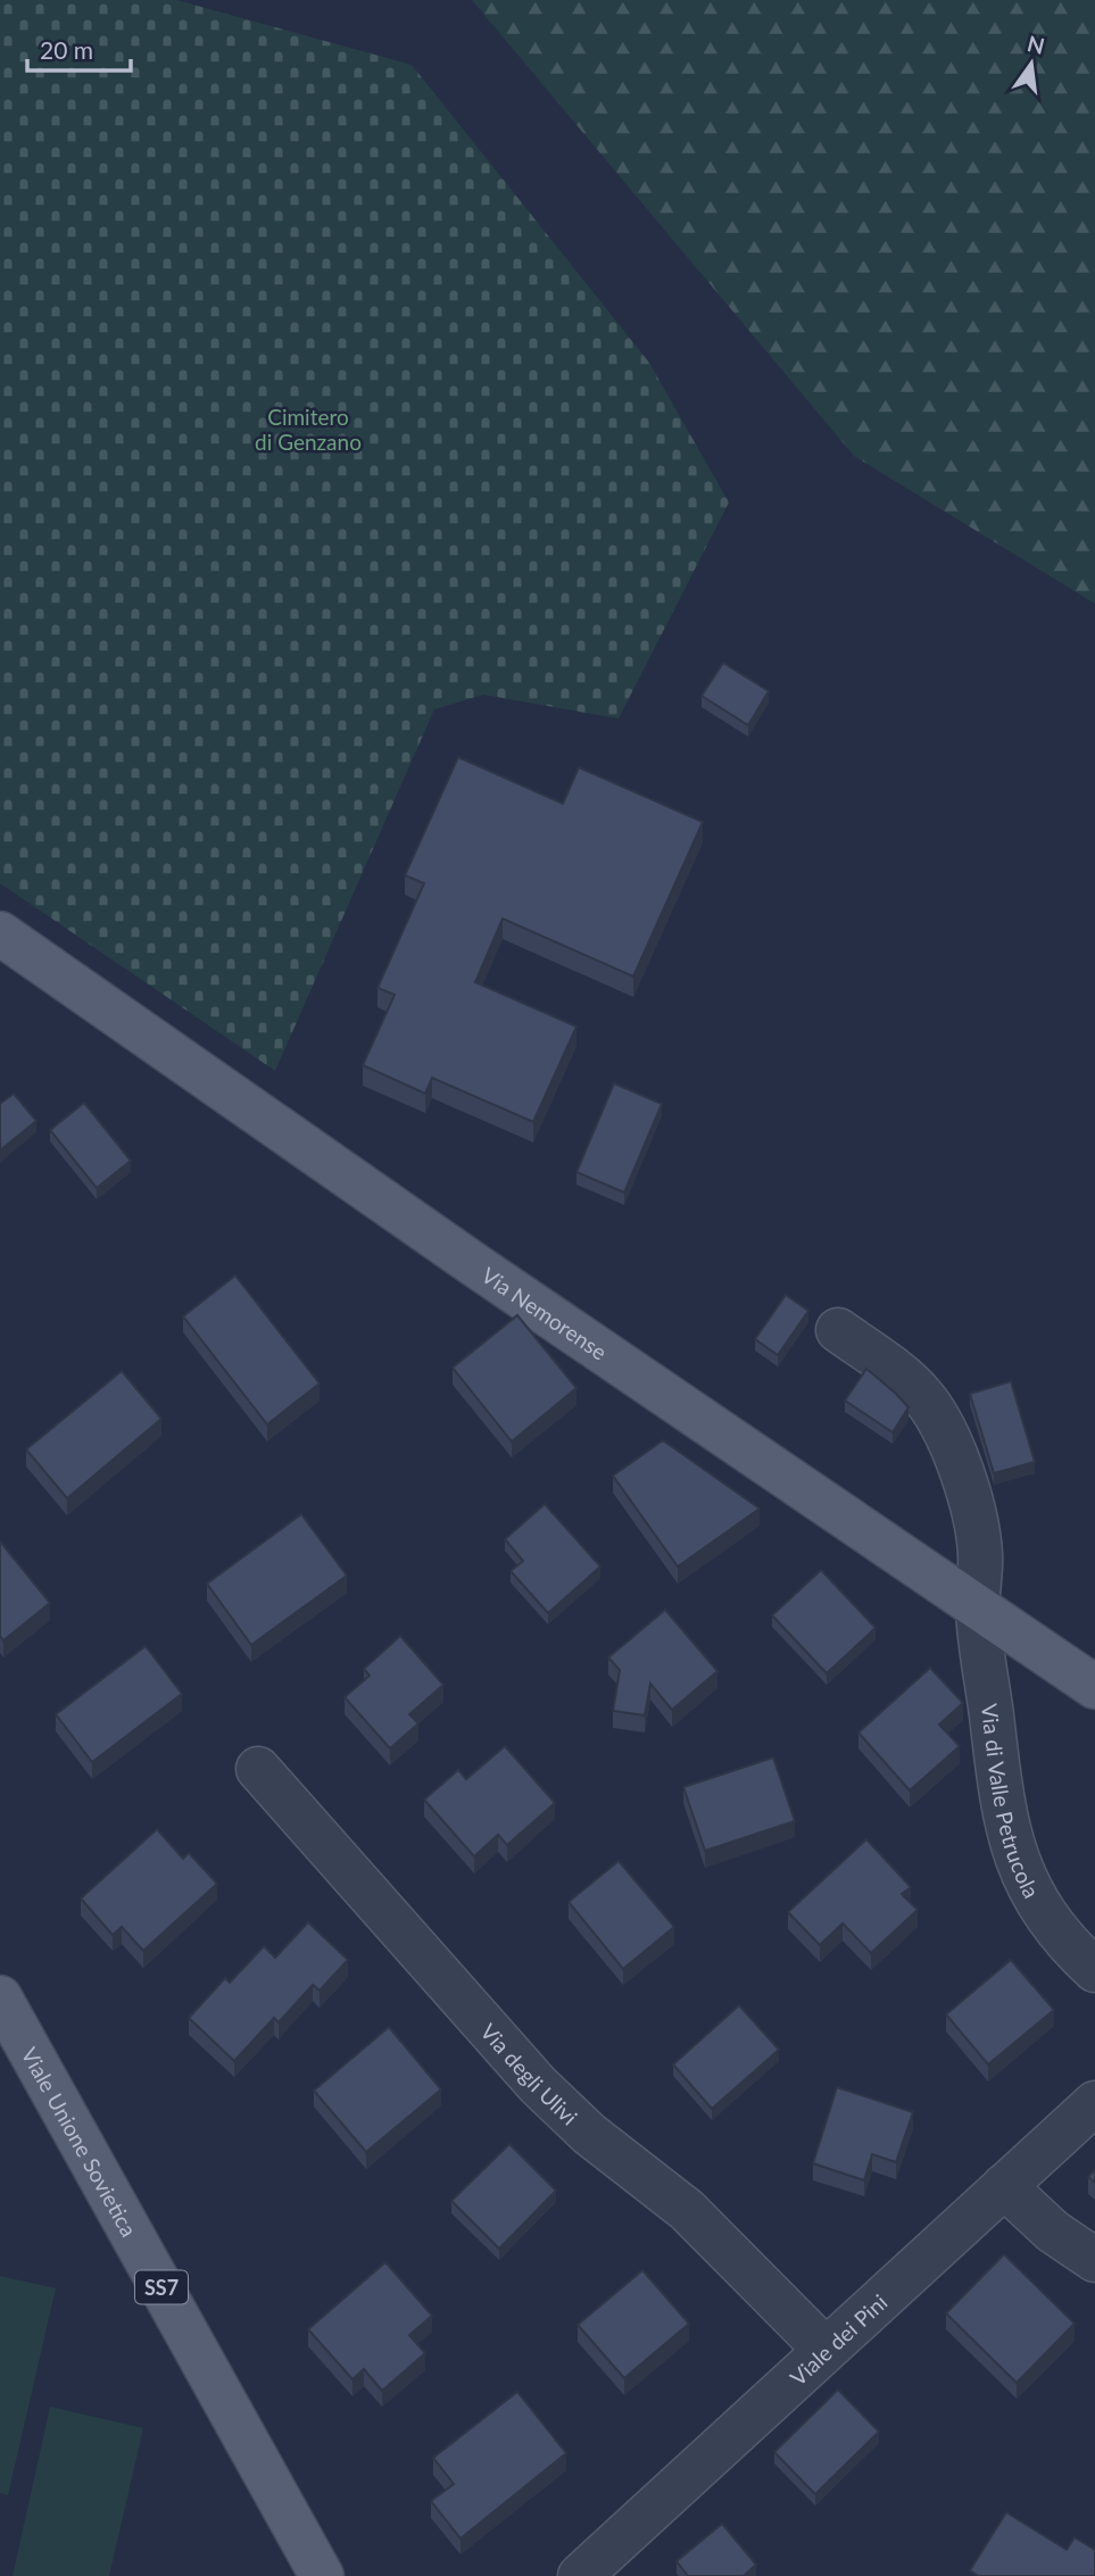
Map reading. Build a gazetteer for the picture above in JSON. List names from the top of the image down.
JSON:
{
  "streets": {
    "main road": ["Via Nemorense", "Viale Unione Sovietica", "SS7"],
    "street": ["Via di Valle Petrucola", "Via degli Ulivi", "Viale dei Pini"]
  },
  "crossings": [
    ["Via Nemorense", "Via di Valle Petrucola"],
    ["Via degli Ulivi", "Viale dei Pini"]
  ],
  "parks": ["Cimitero di Genzano"],
  "scale_bar": "20 m",
  "north": "top"
}
